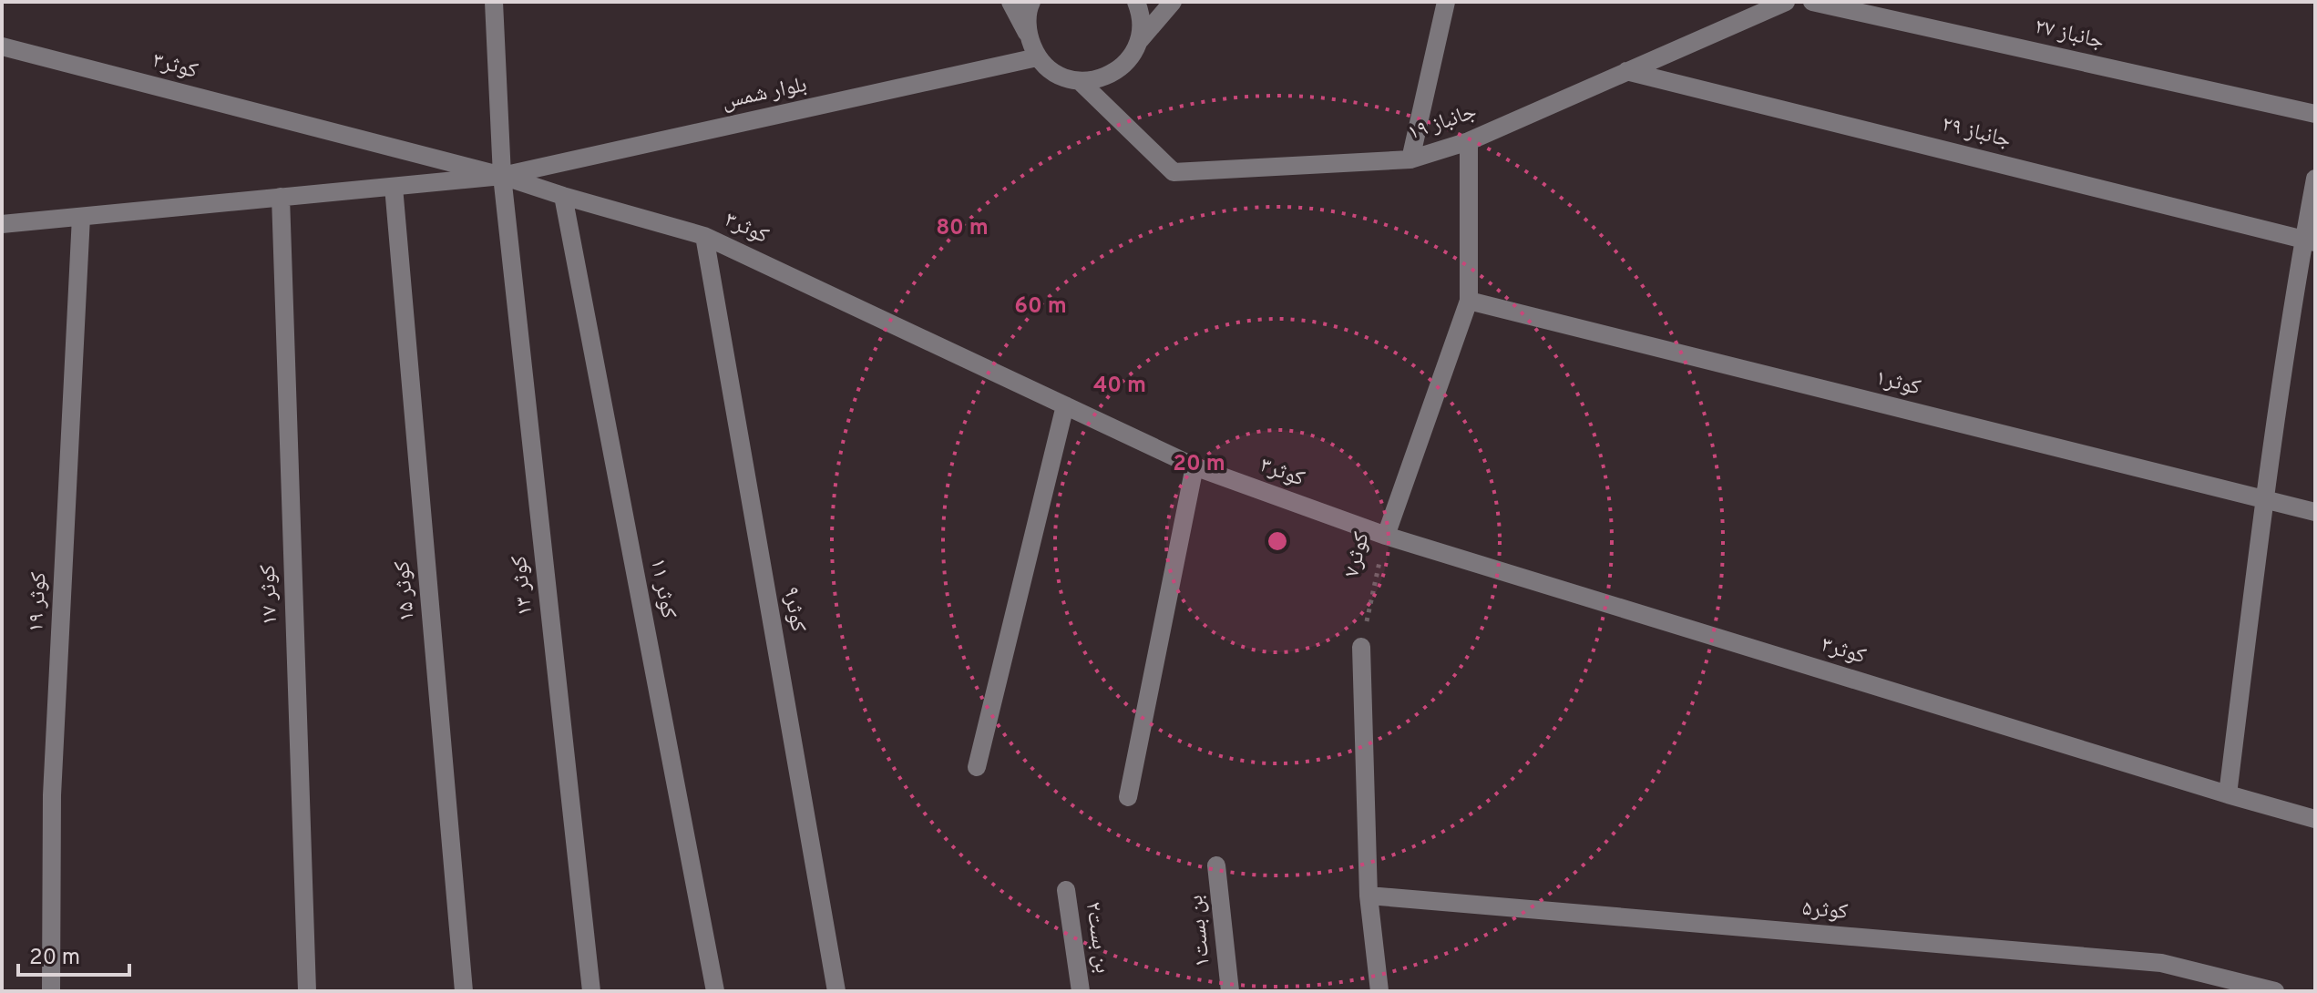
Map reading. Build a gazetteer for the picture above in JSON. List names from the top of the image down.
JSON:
{
  "streets": {
    "street": [
      "جانباز ۲۷",
      "کوثر۳",
      "بلوار شمس",
      "جانباز ۱۹",
      "جانباز ۲۹",
      "کوثر۱",
      "کوثر۷",
      "کوثر ۱۳",
      "کوثر ۱۱",
      "کوثر ۱۵",
      "کوثر ۱۷",
      "کوثر ۱۹",
      "کوثر۹",
      "کوثر۵",
      "بن بست۱",
      "بن بست۲"
    ]
  },
  "crossings": [
    ["کوثر۳", "بلوار شمس"],
    ["کوثر۳", "کوثر۷"],
    ["کوثر۳", "کوثر ۱۳"],
    ["کوثر۳", "کوثر ۱۱"],
    ["کوثر۳", "کوثر۹"],
    ["بلوار شمس", "کوثر ۱۳"],
    ["بلوار شمس", "کوثر ۱۵"],
    ["بلوار شمس", "کوثر ۱۷"],
    ["بلوار شمس", "کوثر ۱۹"],
    ["جانباز ۱۹", "جانباز ۲۹"],
    ["جانباز ۱۹", "کوثر۷"],
    ["کوثر۱", "کوثر۷"]
  ],
  "scale_bar": "20 m",
  "rings": [
    "80 m",
    "60 m",
    "40 m",
    "20 m"
  ]
}
